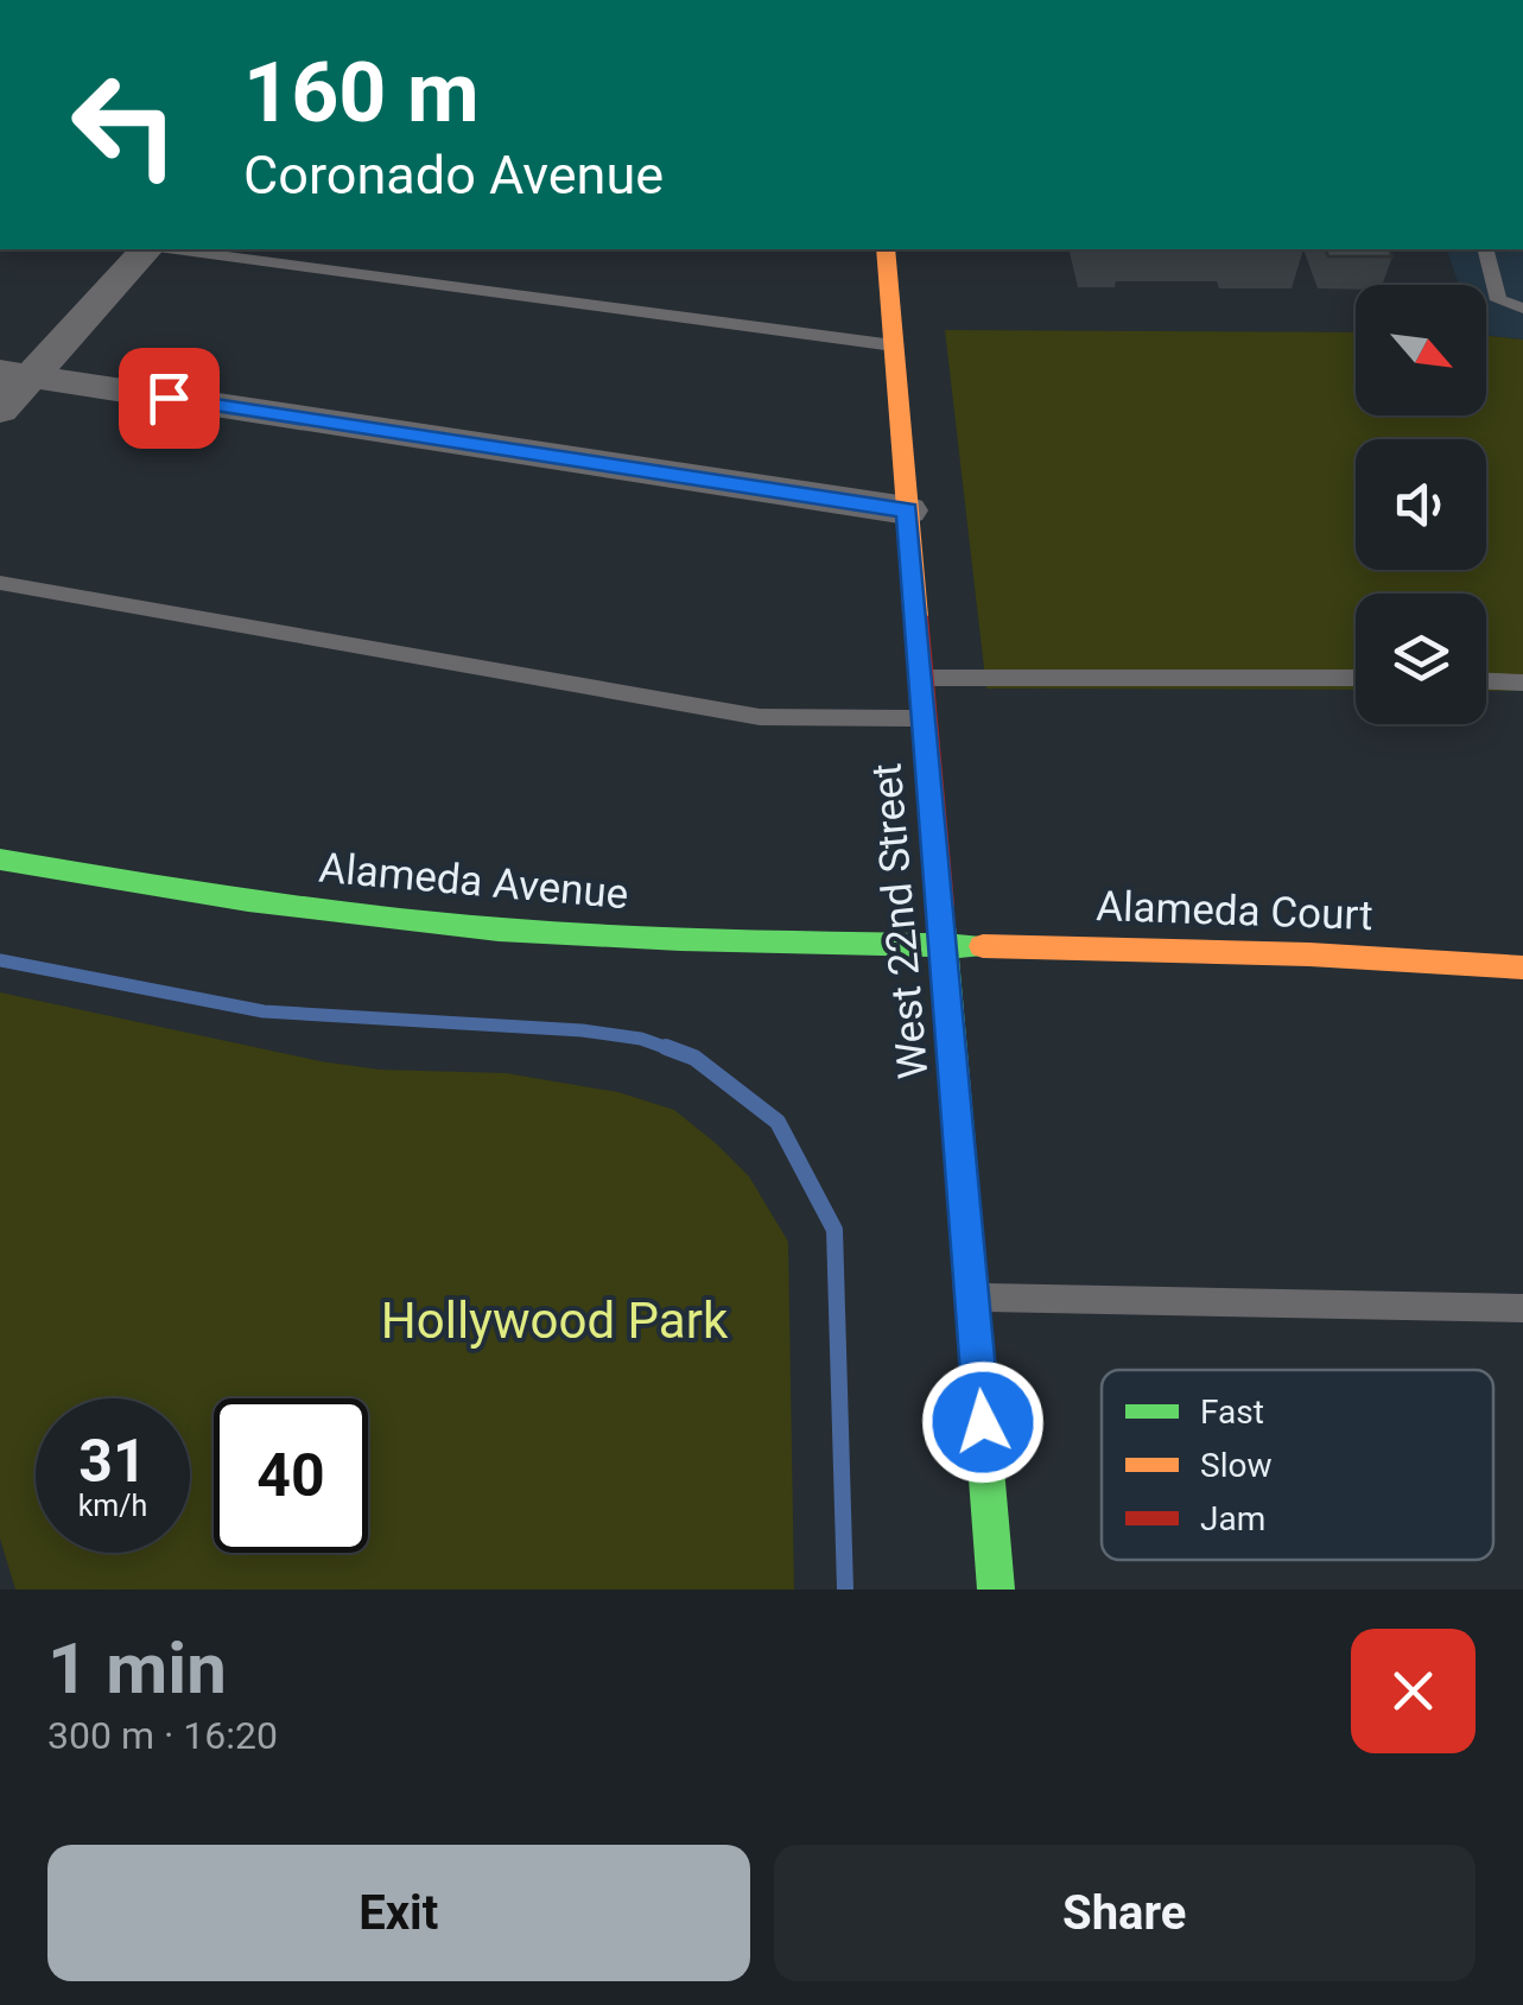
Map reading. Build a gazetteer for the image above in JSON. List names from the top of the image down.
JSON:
{
  "streets": {
    "street": ["Alameda Avenue", "Alameda Court", "West 22nd Street"]
  },
  "crossings": [
    ["Alameda Avenue", "Alameda Court"],
    ["Alameda Avenue", "West 22nd Street"],
    ["Alameda Court", "West 22nd Street"]
  ],
  "parks": ["Hollywood Park"],
  "legend": ["Fast", "Slow", "Jam"],
  "north": "bottom right",
  "page": {
    "turn": ["160 m", "Coronado Avenue"],
    "speed": "31 km/h",
    "limit": "40",
    "heading": ["1 min", "300 m · 16:20"],
    "buttons": ["Exit", "Share"]
  }
}
